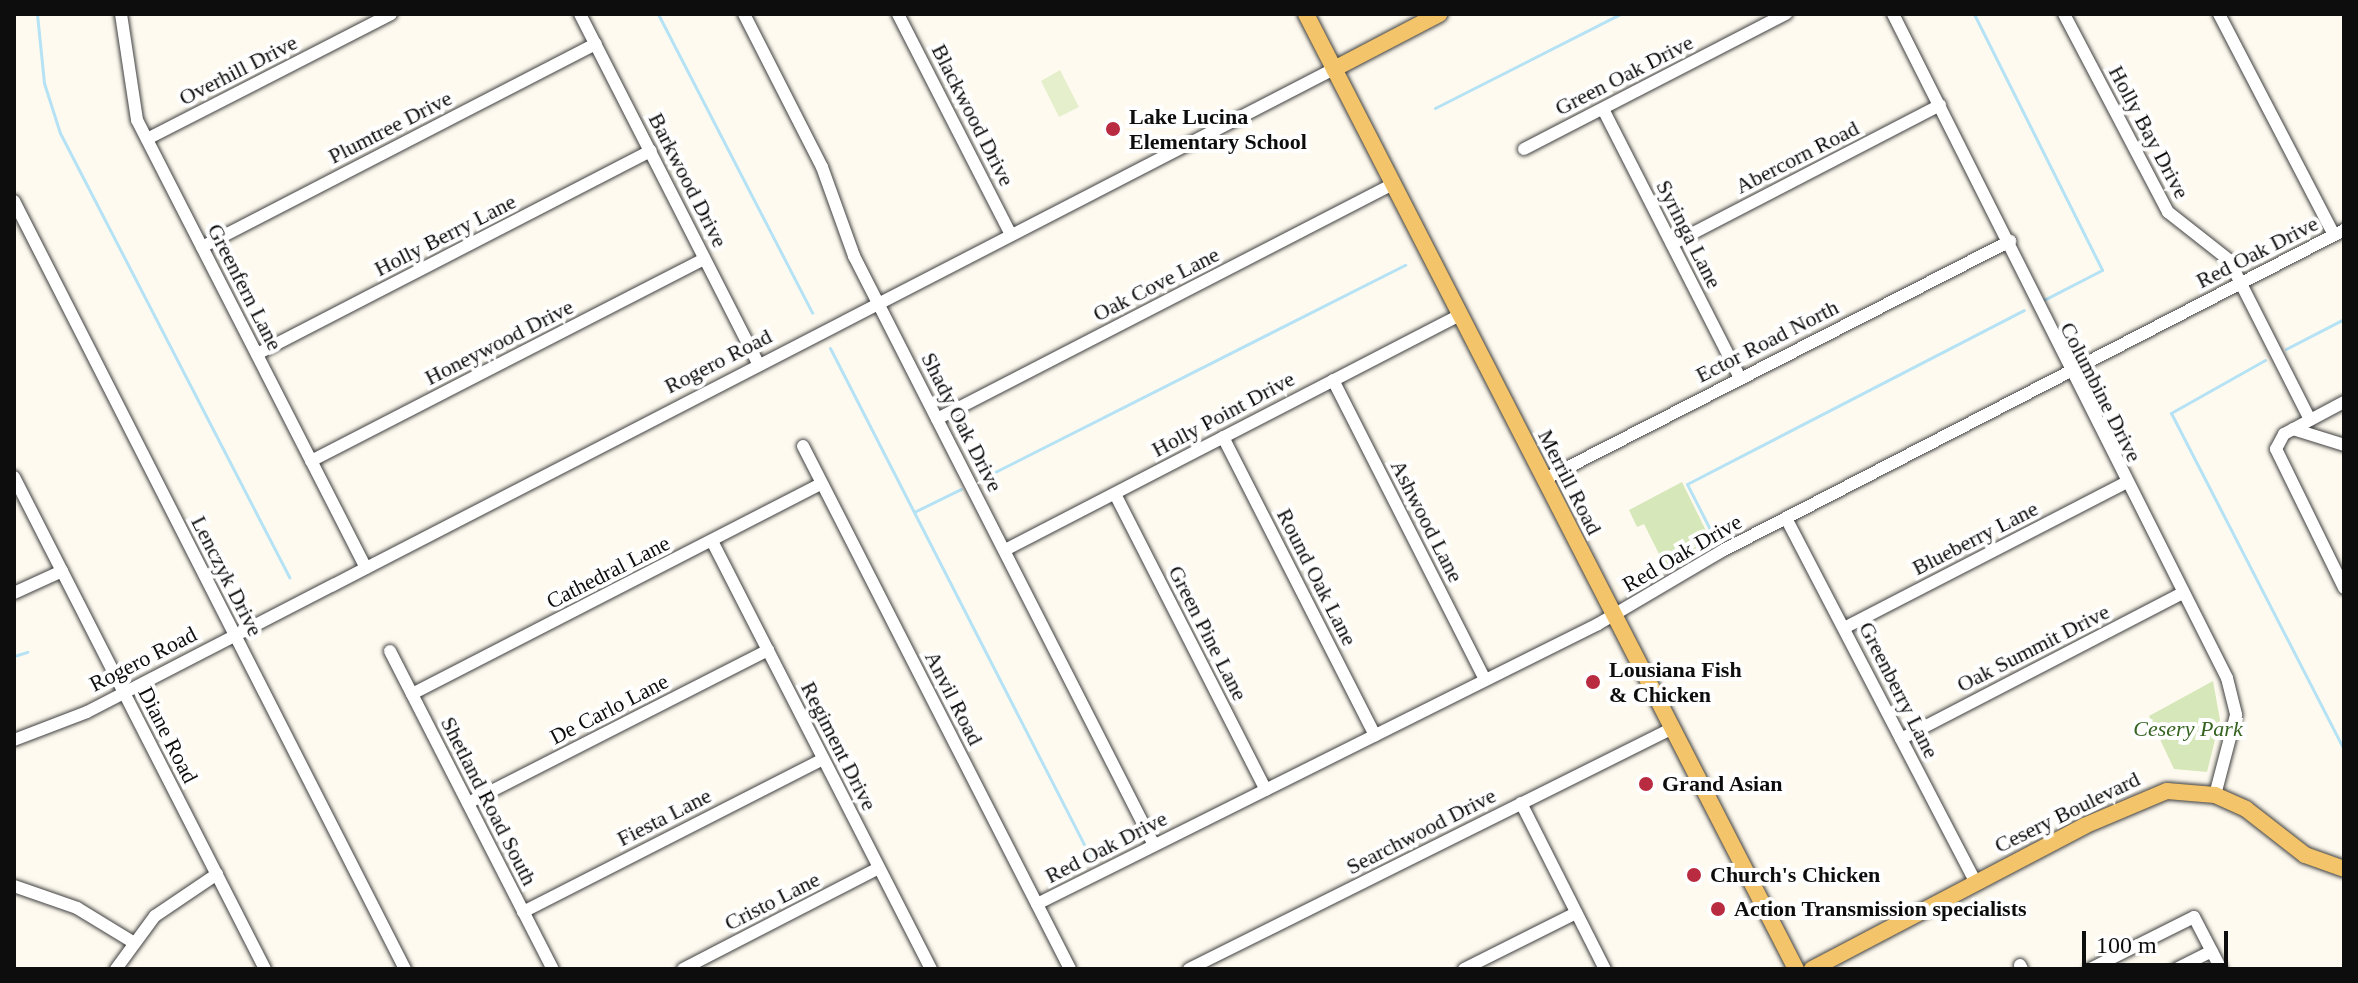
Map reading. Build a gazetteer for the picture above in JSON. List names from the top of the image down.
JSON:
{
  "streets": {
    "main road": ["Rogero Road", "Merrill Road", "Cesery Boulevard"],
    "street": [
      "Overhill Drive",
      "Green Oak Drive",
      "Blackwood Drive",
      "Plumtree Drive",
      "Holly Bay Drive",
      "Abercorn Road",
      "Barkwood Drive",
      "Syringa Lane",
      "Holly Berry Lane",
      "Red Oak Drive",
      "Oak Cove Lane",
      "Greenfern Lane",
      "Ector Road North",
      "Honeywood Drive",
      "Columbine Drive",
      "Holly Point Drive",
      "Shady Oak Drive",
      "Ashwood Lane",
      "Blueberry Lane",
      "Cathedral Lane",
      "Lenczyk Drive",
      "Round Oak Lane",
      "Green Pine Lane",
      "Oak Summit Drive",
      "Greenberry Lane",
      "Anvil Road",
      "De Carlo Lane",
      "Diane Road",
      "Regiment Drive",
      "Shetland Road South",
      "Fiesta Lane",
      "Searchwood Drive",
      "Cristo Lane"
    ]
  },
  "crossings": [
    ["Overhill Drive", "Greenfern Lane"],
    ["Green Oak Drive", "Syringa Lane"],
    ["Blackwood Drive", "Rogero Road"],
    ["Plumtree Drive", "Barkwood Drive"],
    ["Plumtree Drive", "Greenfern Lane"],
    ["Holly Bay Drive", "Red Oak Drive"],
    ["Abercorn Road", "Syringa Lane"],
    ["Abercorn Road", "Columbine Drive"],
    ["Barkwood Drive", "Holly Berry Lane"],
    ["Barkwood Drive", "Honeywood Drive"],
    ["Barkwood Drive", "Rogero Road"],
    ["Syringa Lane", "Ector Road North"],
    ["Holly Berry Lane", "Greenfern Lane"],
    ["Red Oak Drive", "Columbine Drive"],
    ["Red Oak Drive", "Shady Oak Drive"],
    ["Red Oak Drive", "Merrill Road"],
    ["Red Oak Drive", "Ashwood Lane"],
    ["Red Oak Drive", "Round Oak Lane"],
    ["Red Oak Drive", "Green Pine Lane"],
    ["Red Oak Drive", "Greenberry Lane"],
    ["Red Oak Drive", "Anvil Road"],
    ["Oak Cove Lane", "Shady Oak Drive"],
    ["Oak Cove Lane", "Merrill Road"],
    ["Greenfern Lane", "Honeywood Drive"],
    ["Greenfern Lane", "Rogero Road"],
    ["Ector Road North", "Columbine Drive"],
    ["Ector Road North", "Merrill Road"],
    ["Rogero Road", "Shady Oak Drive"],
    ["Rogero Road", "Merrill Road"],
    ["Rogero Road", "Lenczyk Drive"],
    ["Rogero Road", "Diane Road"],
    ["Columbine Drive", "Blueberry Lane"],
    ["Columbine Drive", "Oak Summit Drive"],
    ["Columbine Drive", "Cesery Boulevard"],
    ["Holly Point Drive", "Shady Oak Drive"],
    ["Holly Point Drive", "Merrill Road"],
    ["Holly Point Drive", "Ashwood Lane"],
    ["Holly Point Drive", "Round Oak Lane"],
    ["Holly Point Drive", "Green Pine Lane"],
    ["Merrill Road", "Searchwood Drive"],
    ["Blueberry Lane", "Greenberry Lane"],
    ["Cathedral Lane", "Anvil Road"],
    ["Cathedral Lane", "Regiment Drive"],
    ["Cathedral Lane", "Shetland Road South"],
    ["Oak Summit Drive", "Greenberry Lane"],
    ["Greenberry Lane", "Cesery Boulevard"],
    ["De Carlo Lane", "Regiment Drive"],
    ["De Carlo Lane", "Shetland Road South"],
    ["Regiment Drive", "Fiesta Lane"],
    ["Regiment Drive", "Cristo Lane"],
    ["Shetland Road South", "Fiesta Lane"]
  ],
  "parks": ["Cesery Park"],
  "places": [
    "Lake Lucina Elementary School",
    "Lousiana Fish & Chicken",
    "Grand Asian",
    "Church's Chicken",
    "Action Transmission specialists"
  ],
  "scale_bar": "100 m"
}
